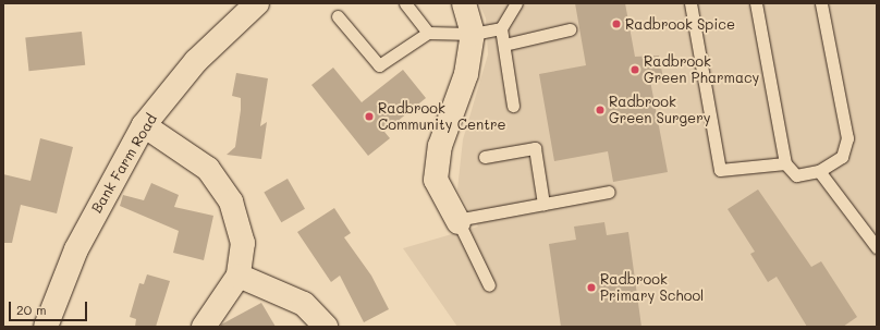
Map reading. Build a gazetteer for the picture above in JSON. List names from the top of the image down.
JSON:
{
  "streets": {
    "street": ["Bank Farm Road"]
  },
  "places": [
    "Radbrook Spice",
    "Radbrook Green Pharmacy",
    "Radbrook Green Surgery",
    "Radbrook Community Centre",
    "Radbrook Primary School"
  ],
  "scale_bar": "20 m"
}
